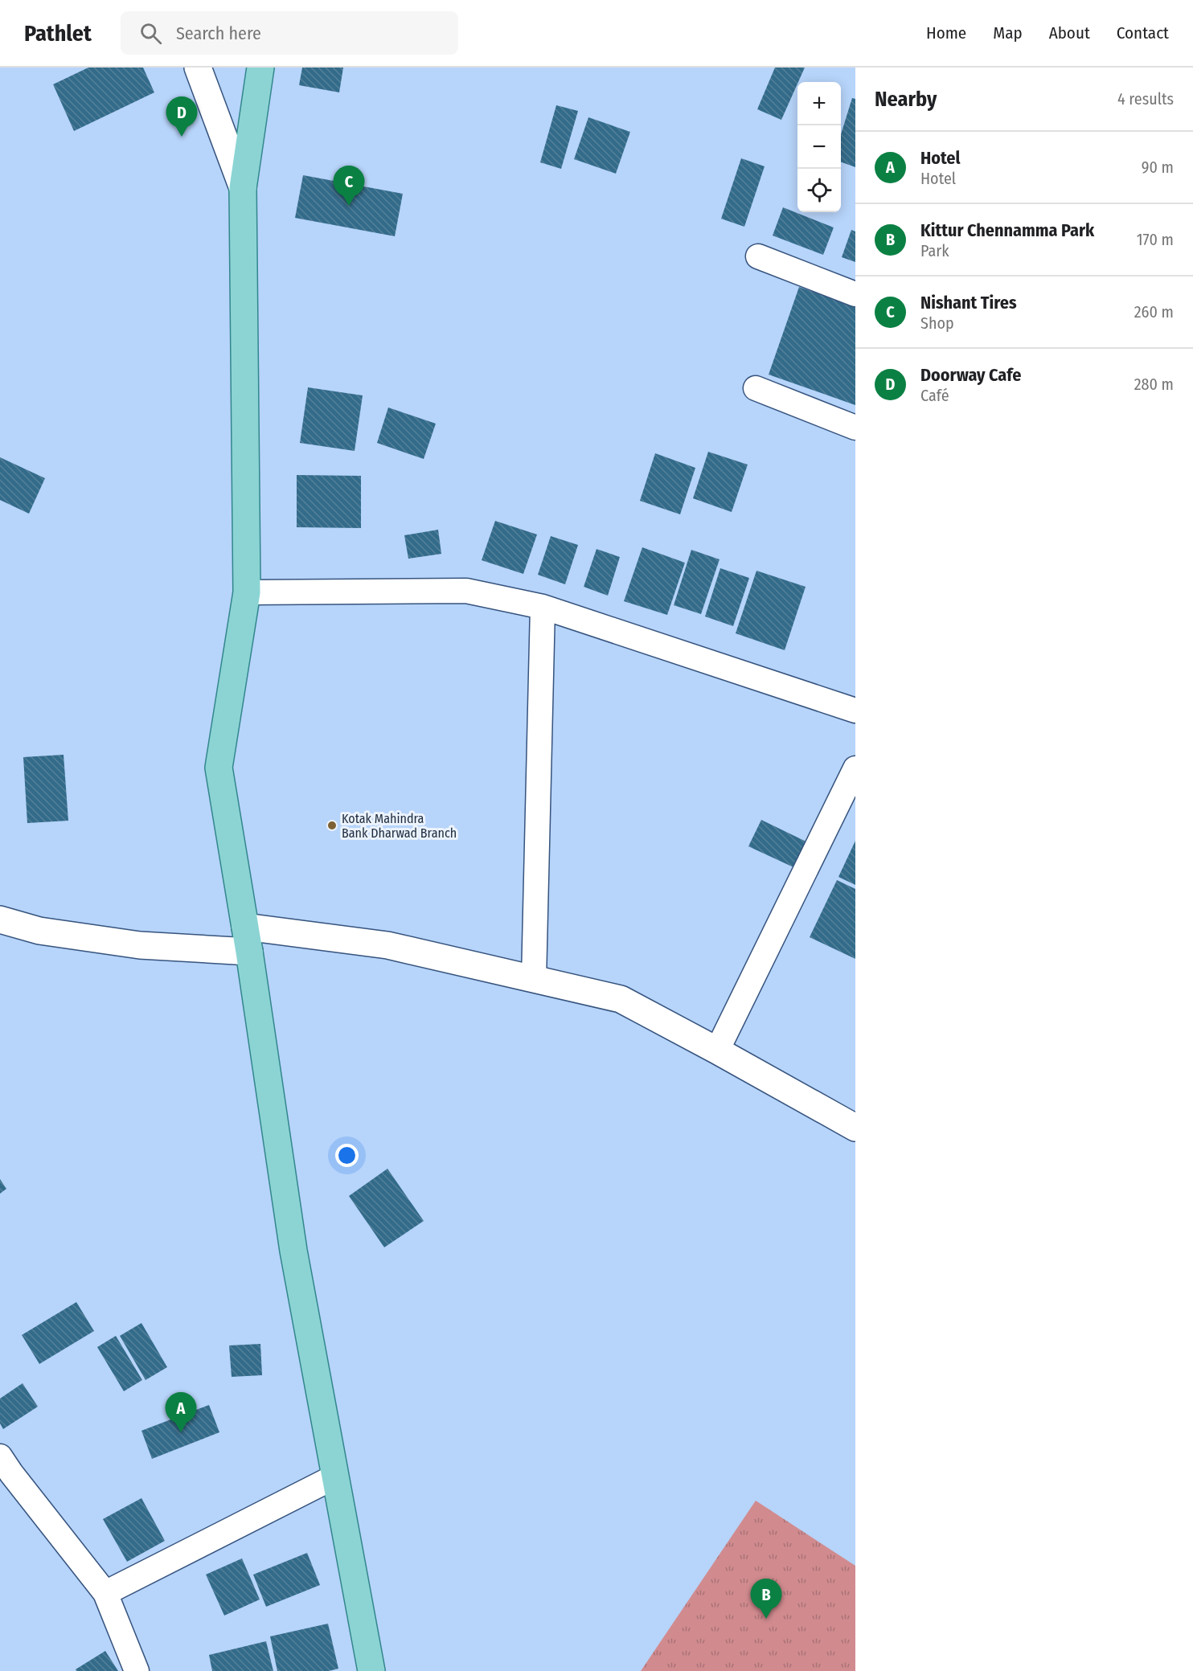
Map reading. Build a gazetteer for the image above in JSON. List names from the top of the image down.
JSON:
{
  "places": ["Kotak Mahindra Bank Dharwad Branch"],
  "page": {
    "header": "Pathlet",
    "search": "Search here",
    "nav": [
      "Home",
      "Map",
      "About",
      "Contact"
    ],
    "heading": ["Nearby", "4 results"],
    "map_buttons": ["+", "−"],
    "pins": [
      "D",
      "C",
      "A",
      "B"
    ],
    "list": [
      {
        "mark": "A",
        "name": "Hotel",
        "note": "Hotel",
        "value": "90 m"
      },
      {
        "mark": "B",
        "name": "Kittur Chennamma Park",
        "note": "Park",
        "value": "170 m"
      },
      {
        "mark": "C",
        "name": "Nishant Tires",
        "note": "Shop",
        "value": "260 m"
      },
      {
        "mark": "D",
        "name": "Doorway Cafe",
        "note": "Café",
        "value": "280 m"
      }
    ]
  }
}
